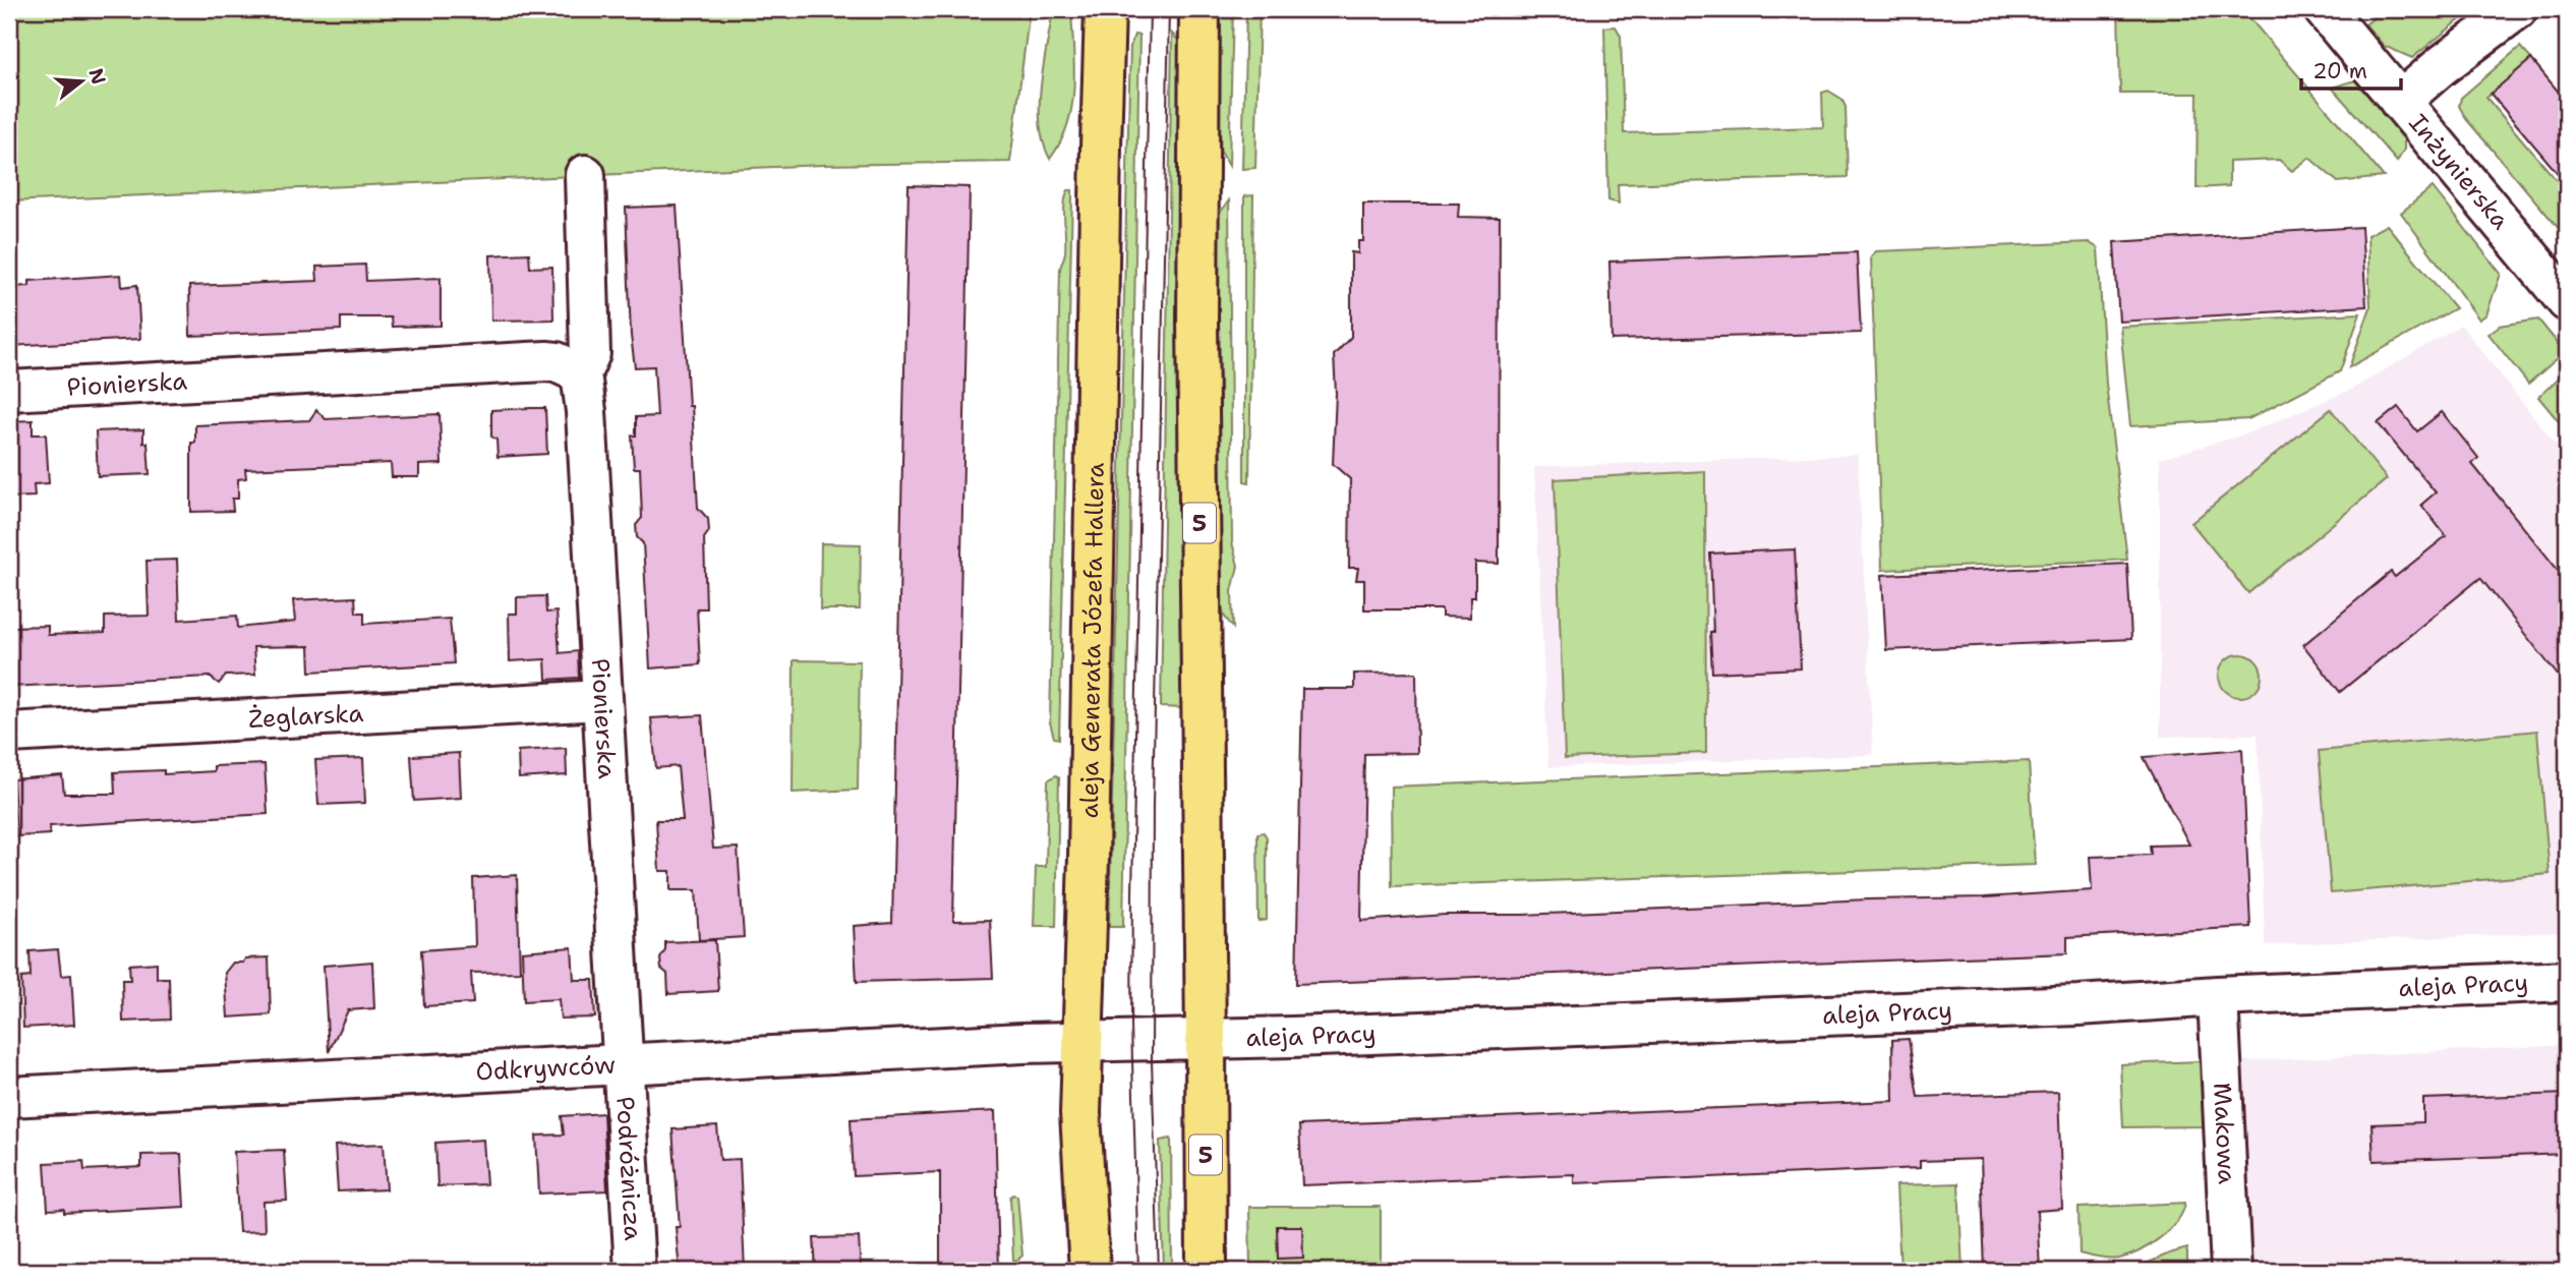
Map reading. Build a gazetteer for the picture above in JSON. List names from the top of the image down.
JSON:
{
  "streets": {
    "main road": ["5", "aleja Generała Józefa Hallera"],
    "street": [
      "Inżynierska",
      "Pionierska",
      "Żeglarska",
      "aleja Pracy",
      "Odkrywców",
      "Makowa",
      "Podróżnicza"
    ]
  },
  "crossings": [
    ["Pionierska", "Żeglarska"],
    ["Pionierska", "Odkrywców"],
    ["Pionierska", "Podróżnicza"],
    ["5", "aleja Pracy"],
    ["aleja Generała Józefa Hallera", "aleja Pracy"],
    ["aleja Generała Józefa Hallera", "Odkrywców"],
    ["aleja Pracy", "Odkrywców"],
    ["aleja Pracy", "Makowa"],
    ["Odkrywców", "Podróżnicza"]
  ],
  "scale_bar": "20 m",
  "north": "right"
}
